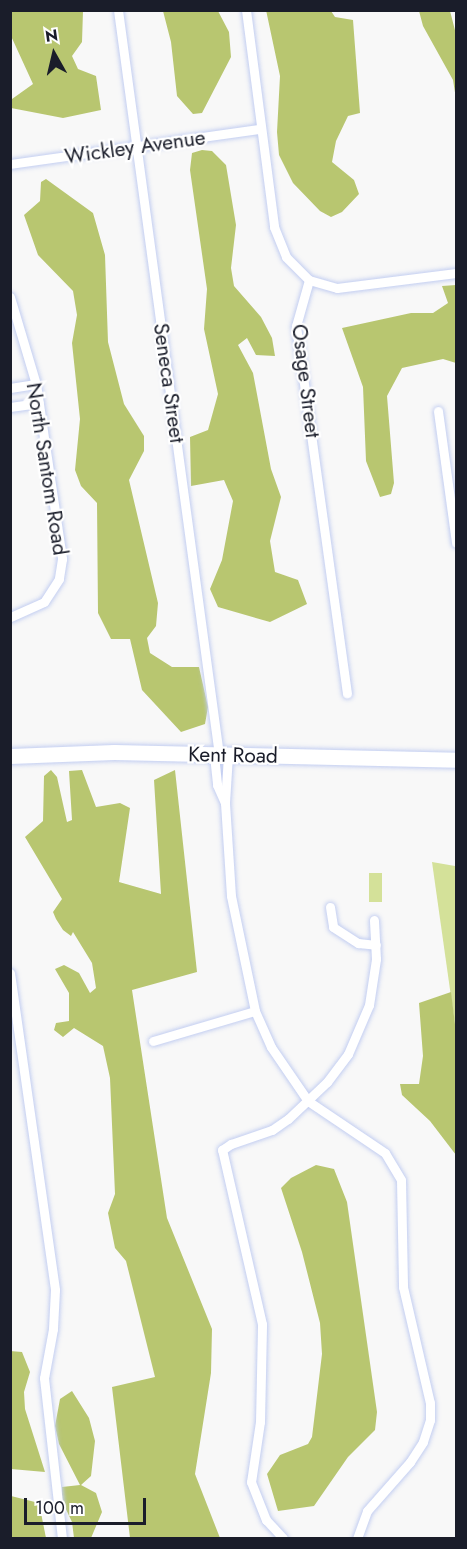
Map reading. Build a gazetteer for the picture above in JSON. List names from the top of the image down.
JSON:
{
  "streets": {
    "main road": ["Kent Road"],
    "street": [
      "Wickley Avenue",
      "Osage Street",
      "Seneca Street",
      "North Santom Road"
    ]
  },
  "crossings": [
    ["Wickley Avenue", "Seneca Street"],
    ["Seneca Street", "Kent Road"]
  ],
  "scale_bar": "100 m",
  "north": "top"
}
